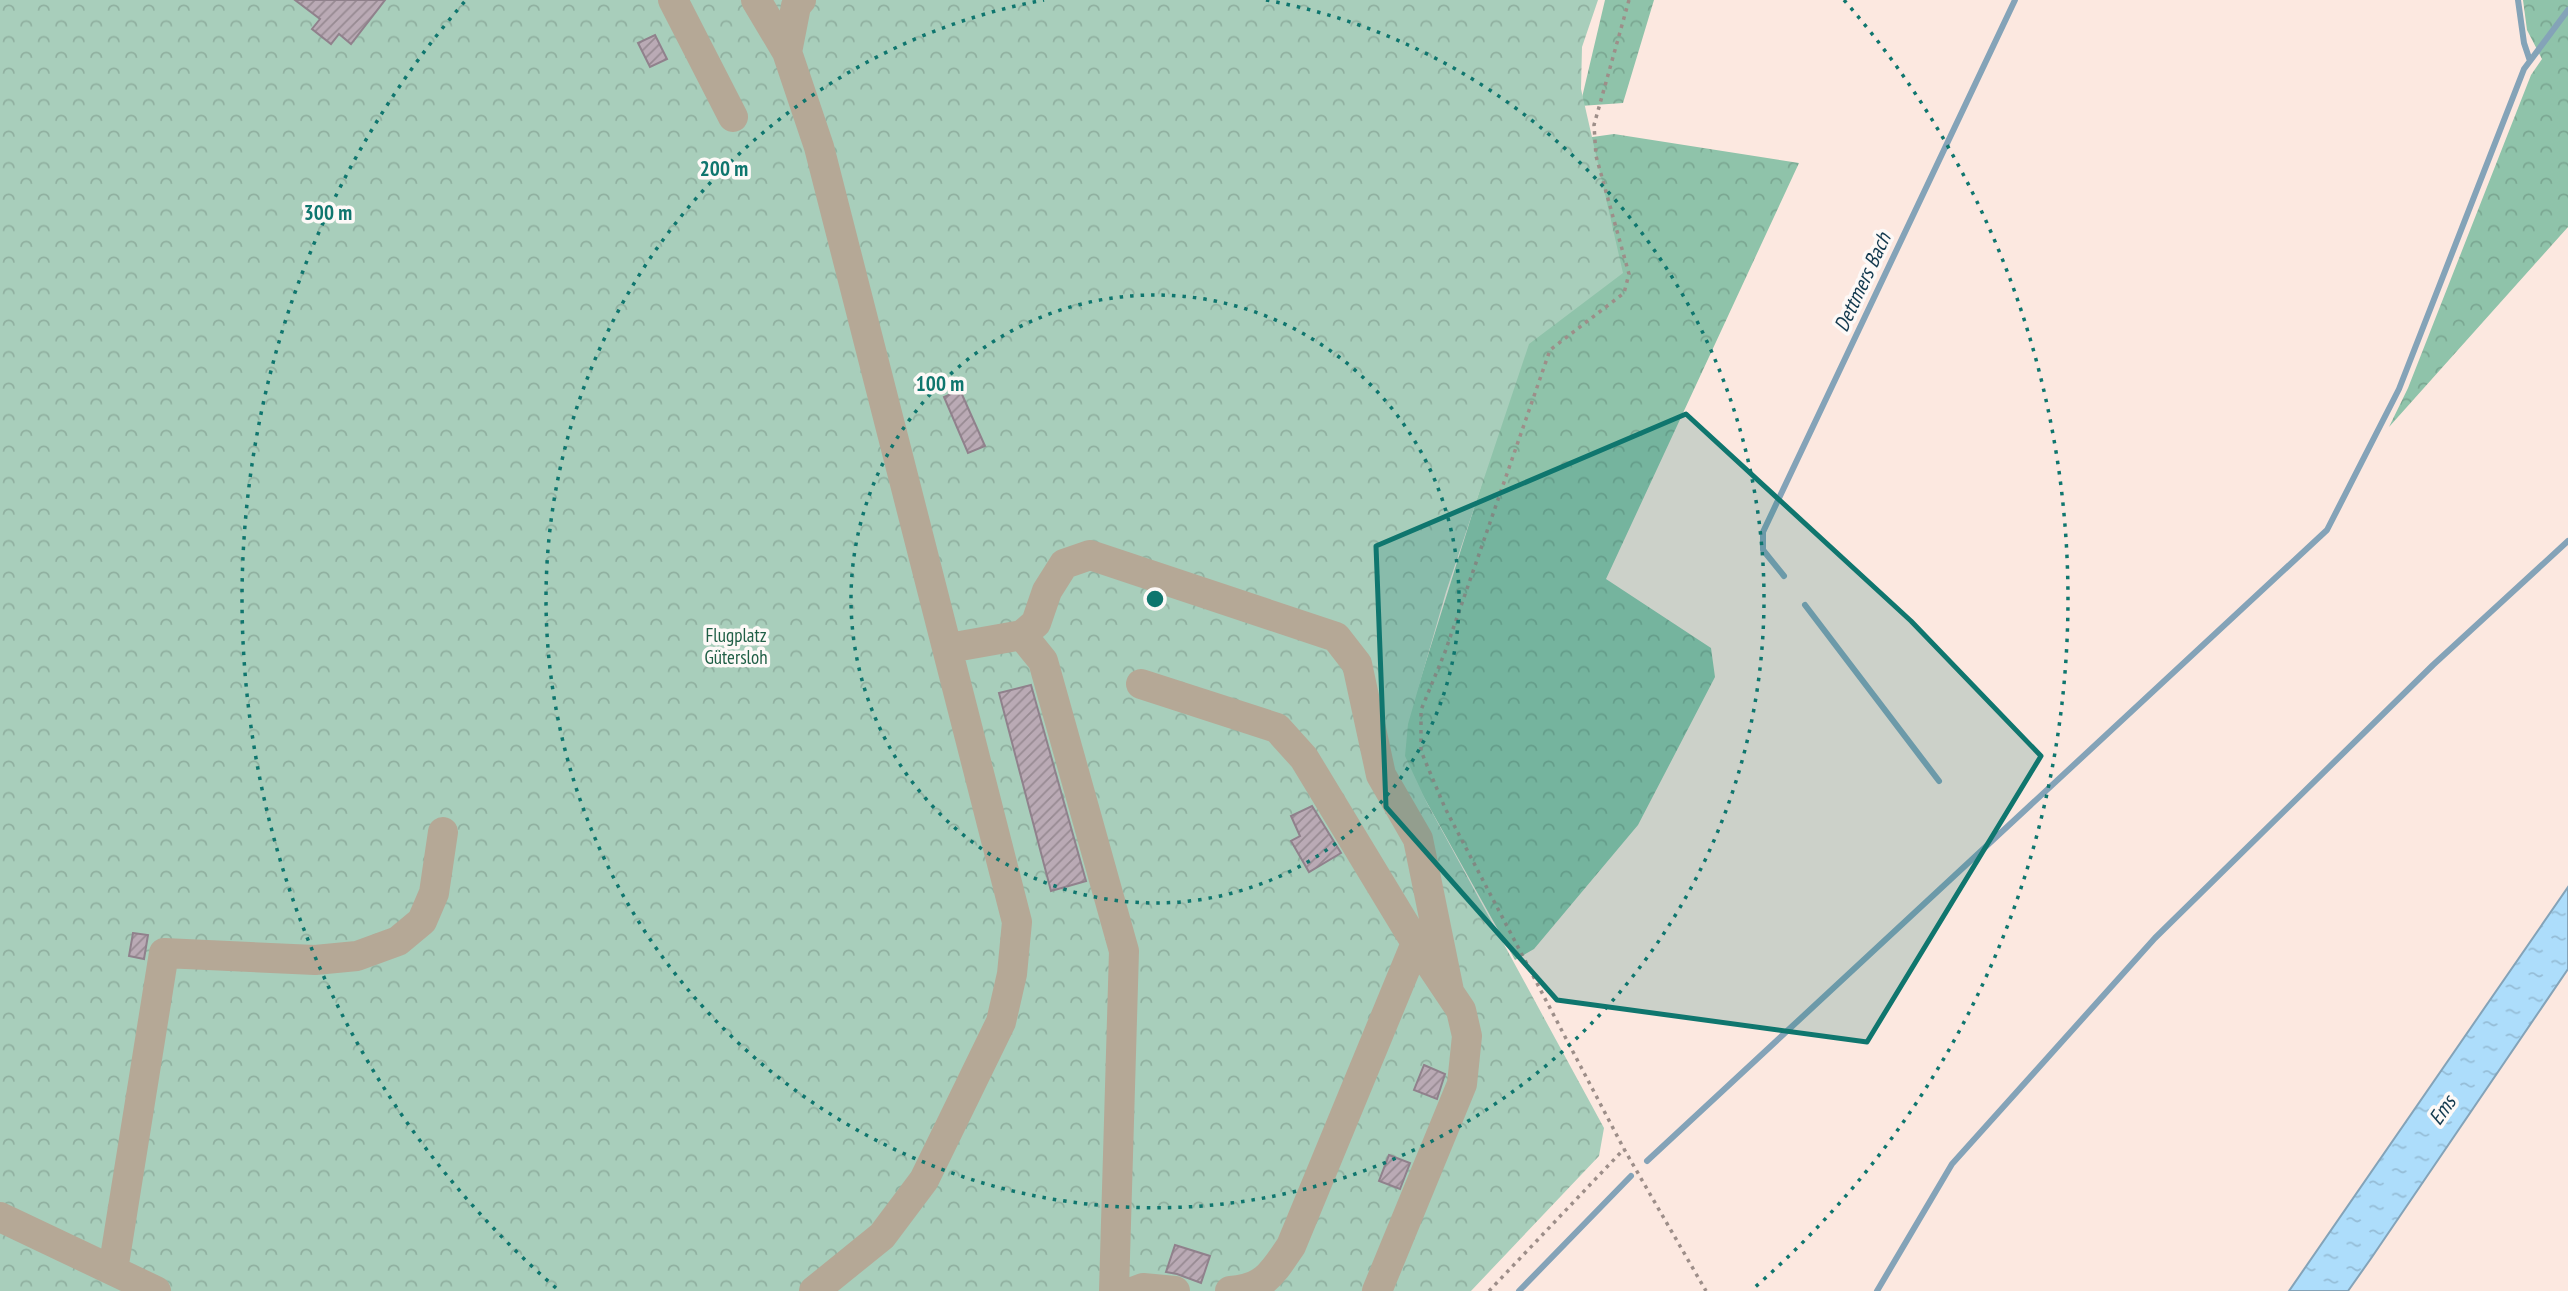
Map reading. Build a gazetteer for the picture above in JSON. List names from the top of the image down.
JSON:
{
  "water": ["Dettmers Bach", "Ems"],
  "parks": ["Flugplatz Gütersloh"],
  "rings": ["200 m", "300 m", "100 m"]
}
